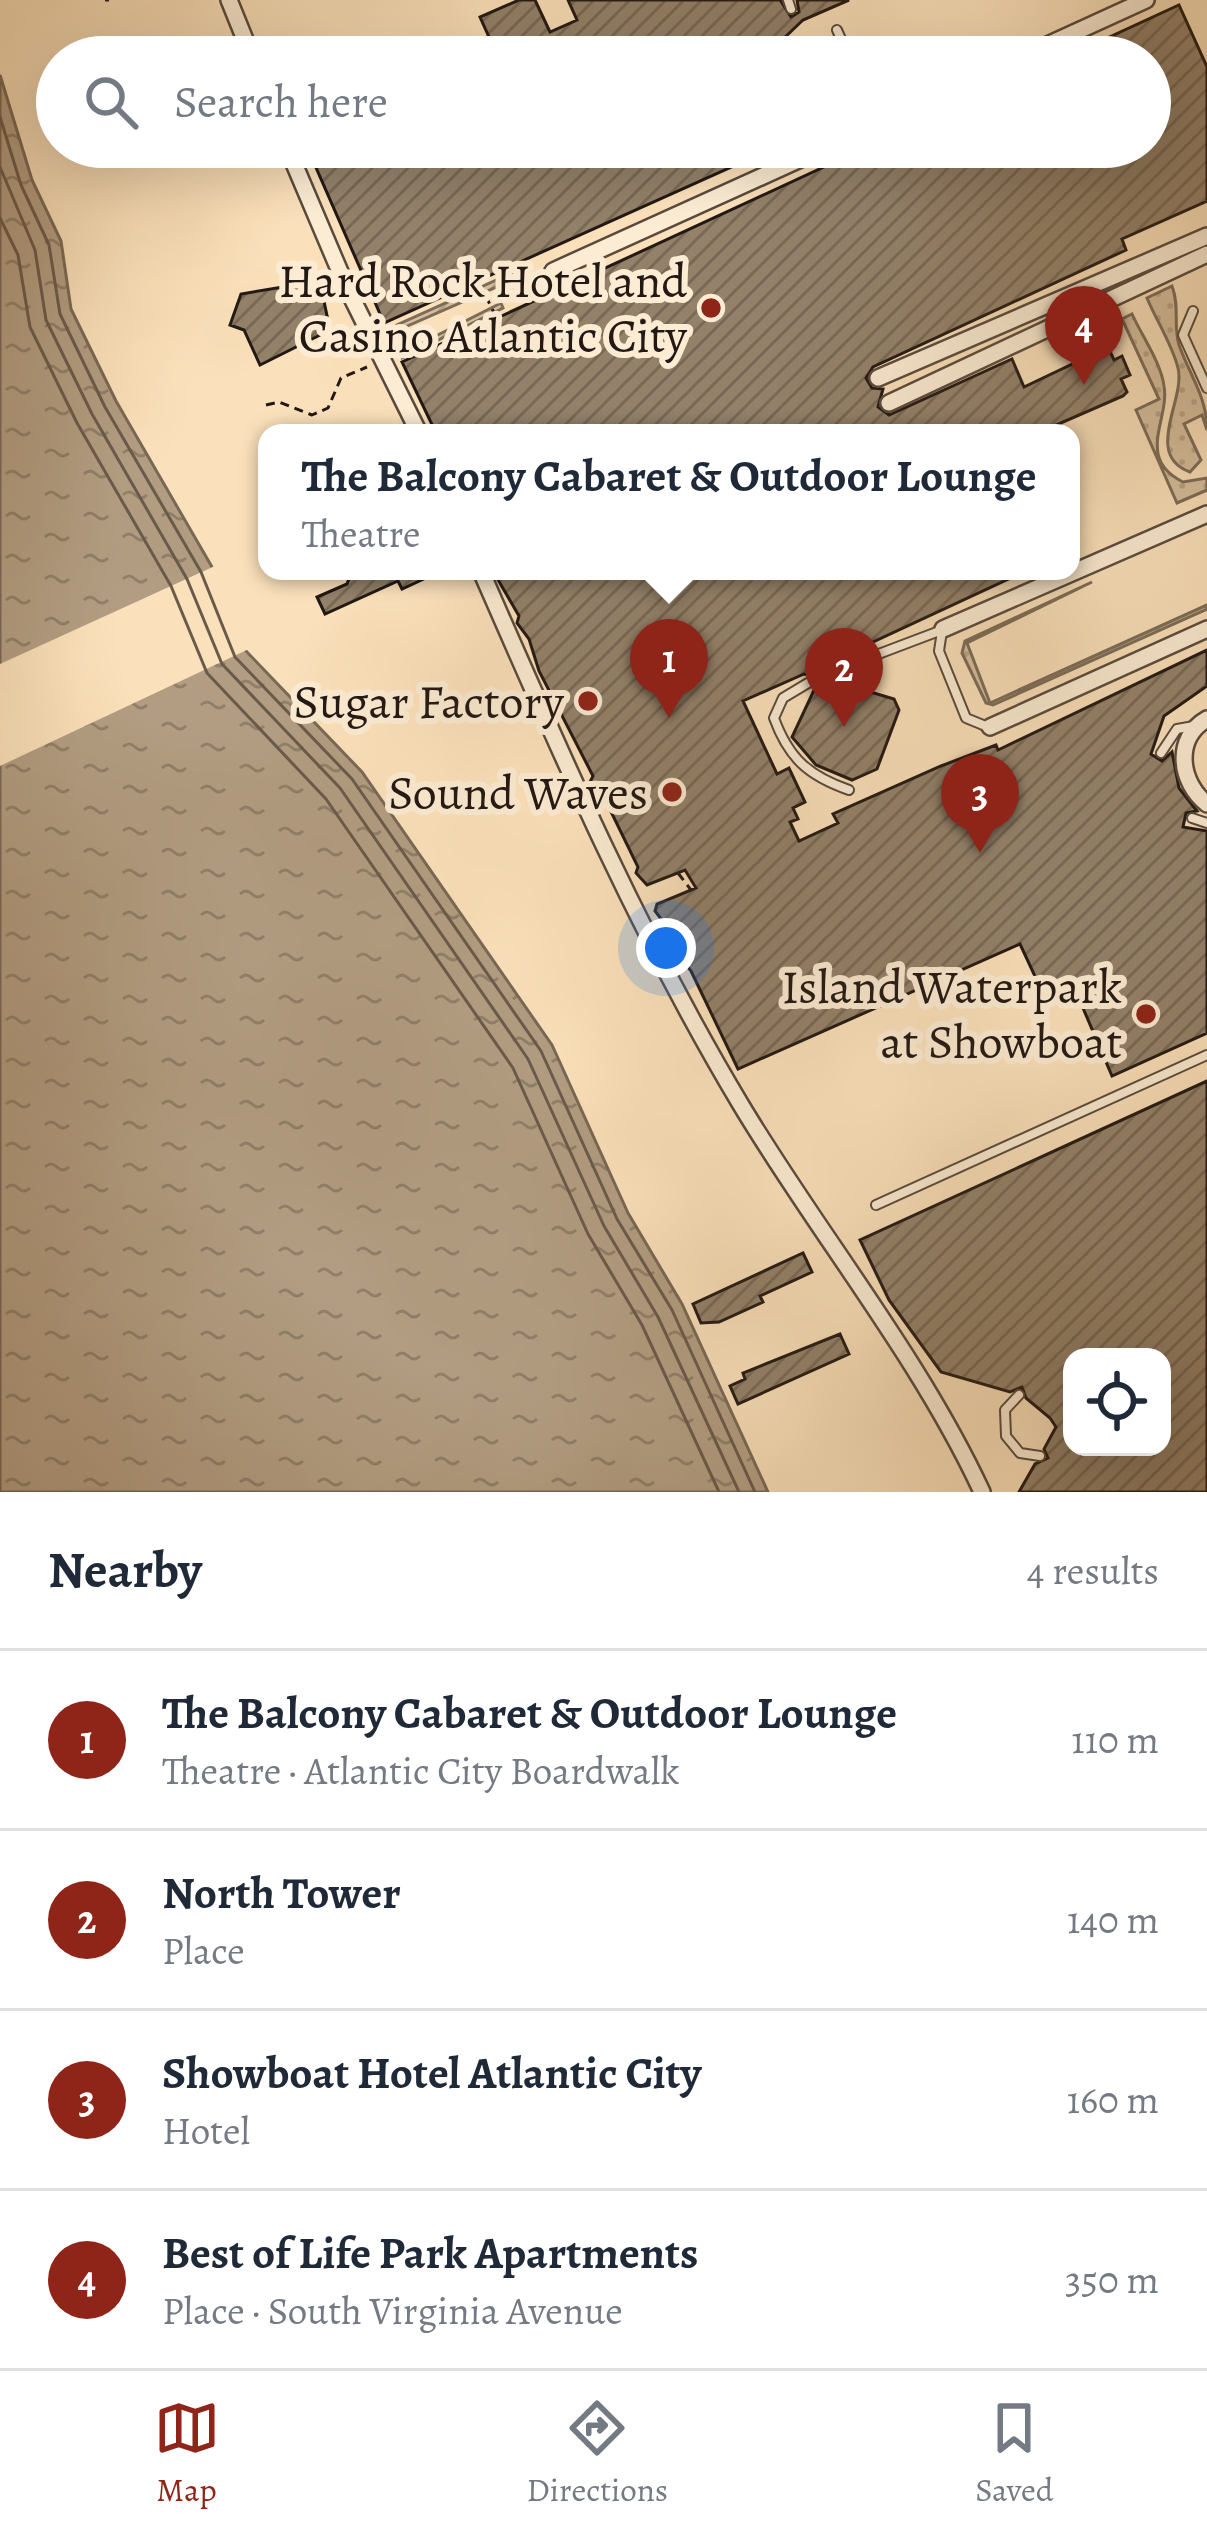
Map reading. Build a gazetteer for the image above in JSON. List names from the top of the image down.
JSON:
{
  "places": [
    "Hard Rock Hotel and Casino Atlantic City",
    "Sugar Factory",
    "Sound Waves",
    "Island Waterpark at Showboat"
  ],
  "page": {
    "search": "Search here",
    "pins": [
      "4",
      "1",
      "2",
      "3"
    ],
    "popup": ["The Balcony Cabaret & Outdoor Lounge", "Theatre"],
    "heading": ["Nearby", "4 results"],
    "list": [
      {
        "mark": "1",
        "name": "The Balcony Cabaret & Outdoor Lounge",
        "note": "Theatre · Atlantic City Boardwalk",
        "value": "110 m"
      },
      {
        "mark": "2",
        "name": "North Tower",
        "note": "Place",
        "value": "140 m"
      },
      {
        "mark": "3",
        "name": "Showboat Hotel Atlantic City",
        "note": "Hotel",
        "value": "160 m"
      },
      {
        "mark": "4",
        "name": "Best of Life Park Apartments",
        "note": "Place · South Virginia Avenue",
        "value": "350 m"
      }
    ],
    "nav": ["Map", "Directions", "Saved"]
  }
}
